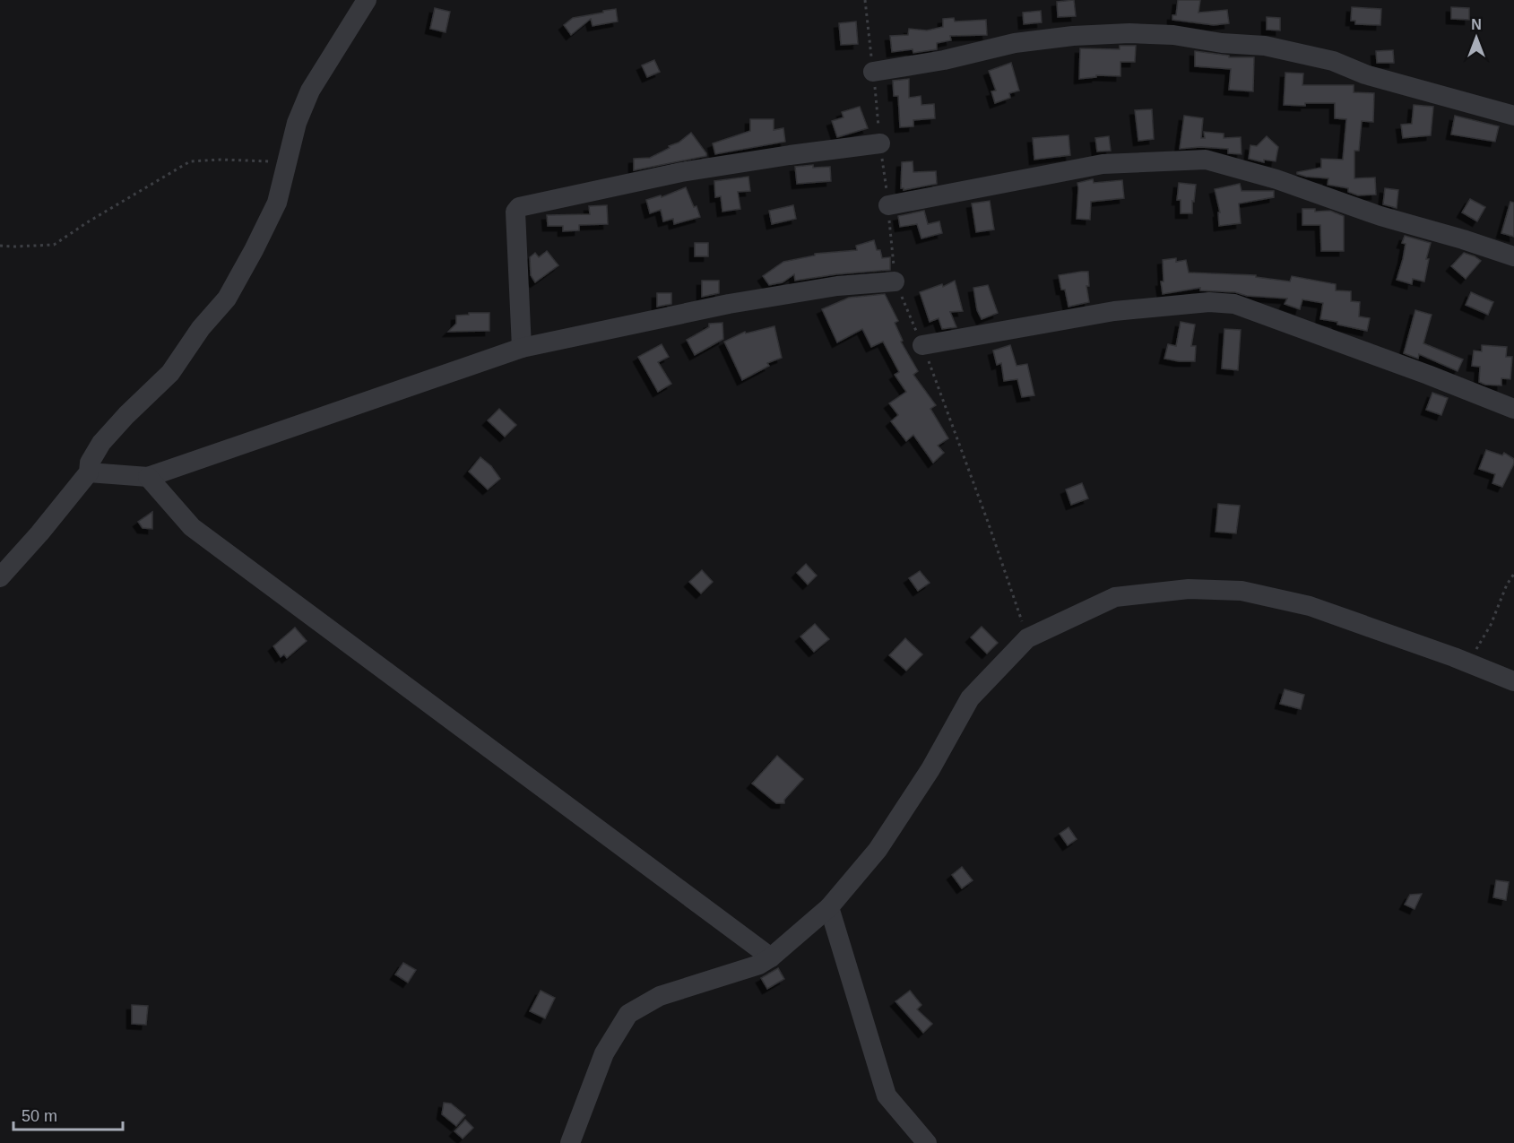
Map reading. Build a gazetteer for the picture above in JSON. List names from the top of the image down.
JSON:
{
  "scale_bar": "50 m",
  "north": "top"
}
